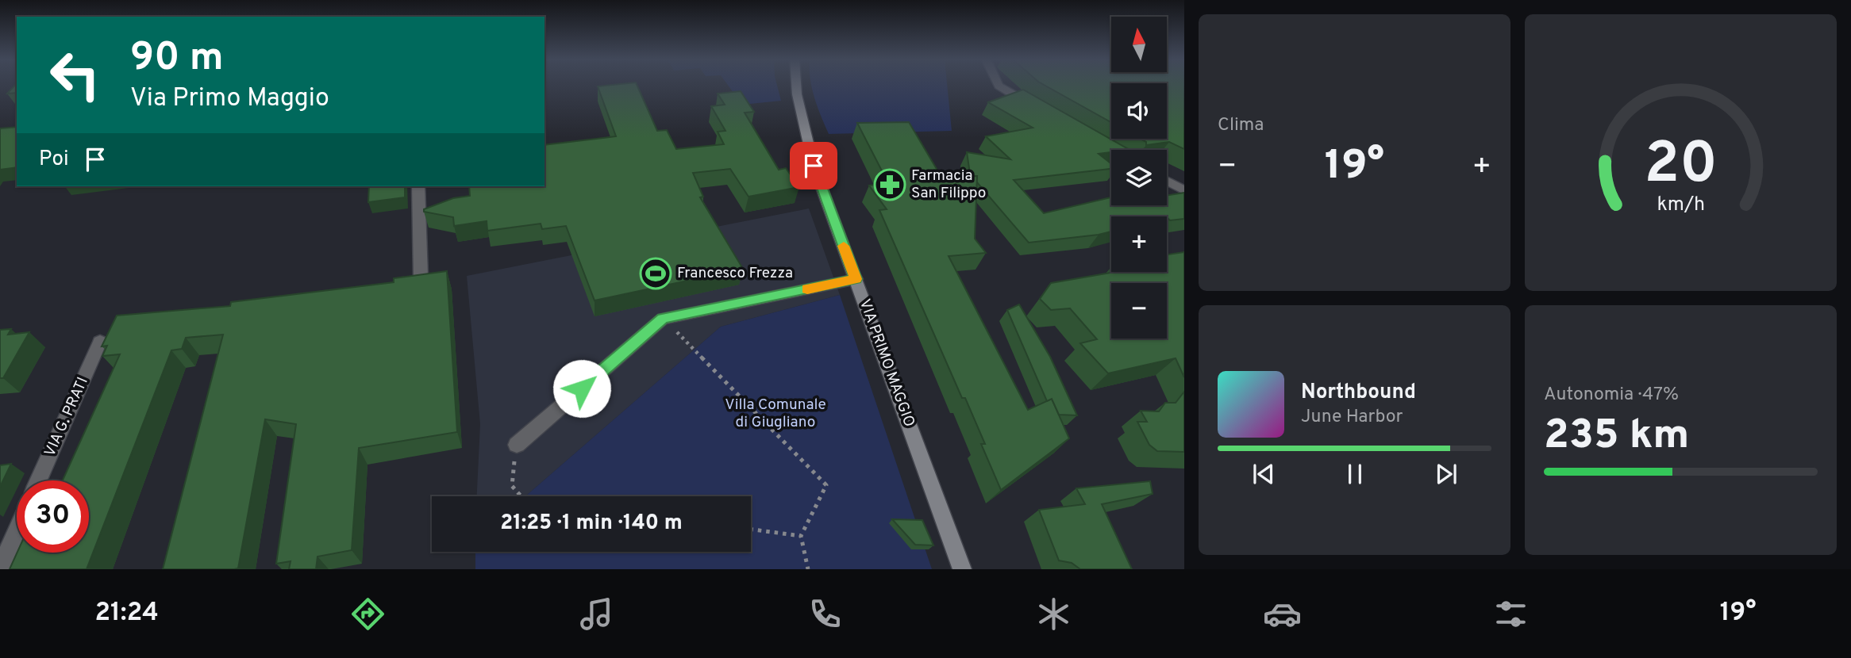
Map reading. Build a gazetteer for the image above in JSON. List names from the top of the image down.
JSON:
{
  "streets": {
    "street": ["VIA PRIMO MAGGIO", "VIA G. PRATI"]
  },
  "parks": ["Villa Comunale di Giugliano"],
  "places": {
    "pharmacy": ["Farmacia San Filippo"],
    "sports": ["Francesco Frezza"]
  },
  "north": "top",
  "page": {
    "tile": [
      "Clima",
      ["Autonomia · 47%", "235 km"]
    ],
    "map_buttons": ["+", "−"],
    "turn": ["90 m", "Via Primo Maggio"],
    "then": "Poi",
    "heat": ["−", "19°", "+"],
    "song": ["Northbound", "June Harbor"],
    "limit": "30",
    "trip": "21:25 · 1 min · 140 m",
    "tabs": ["21:24", "19°"],
    "gauge": ["20", "km/h"]
  }
}
